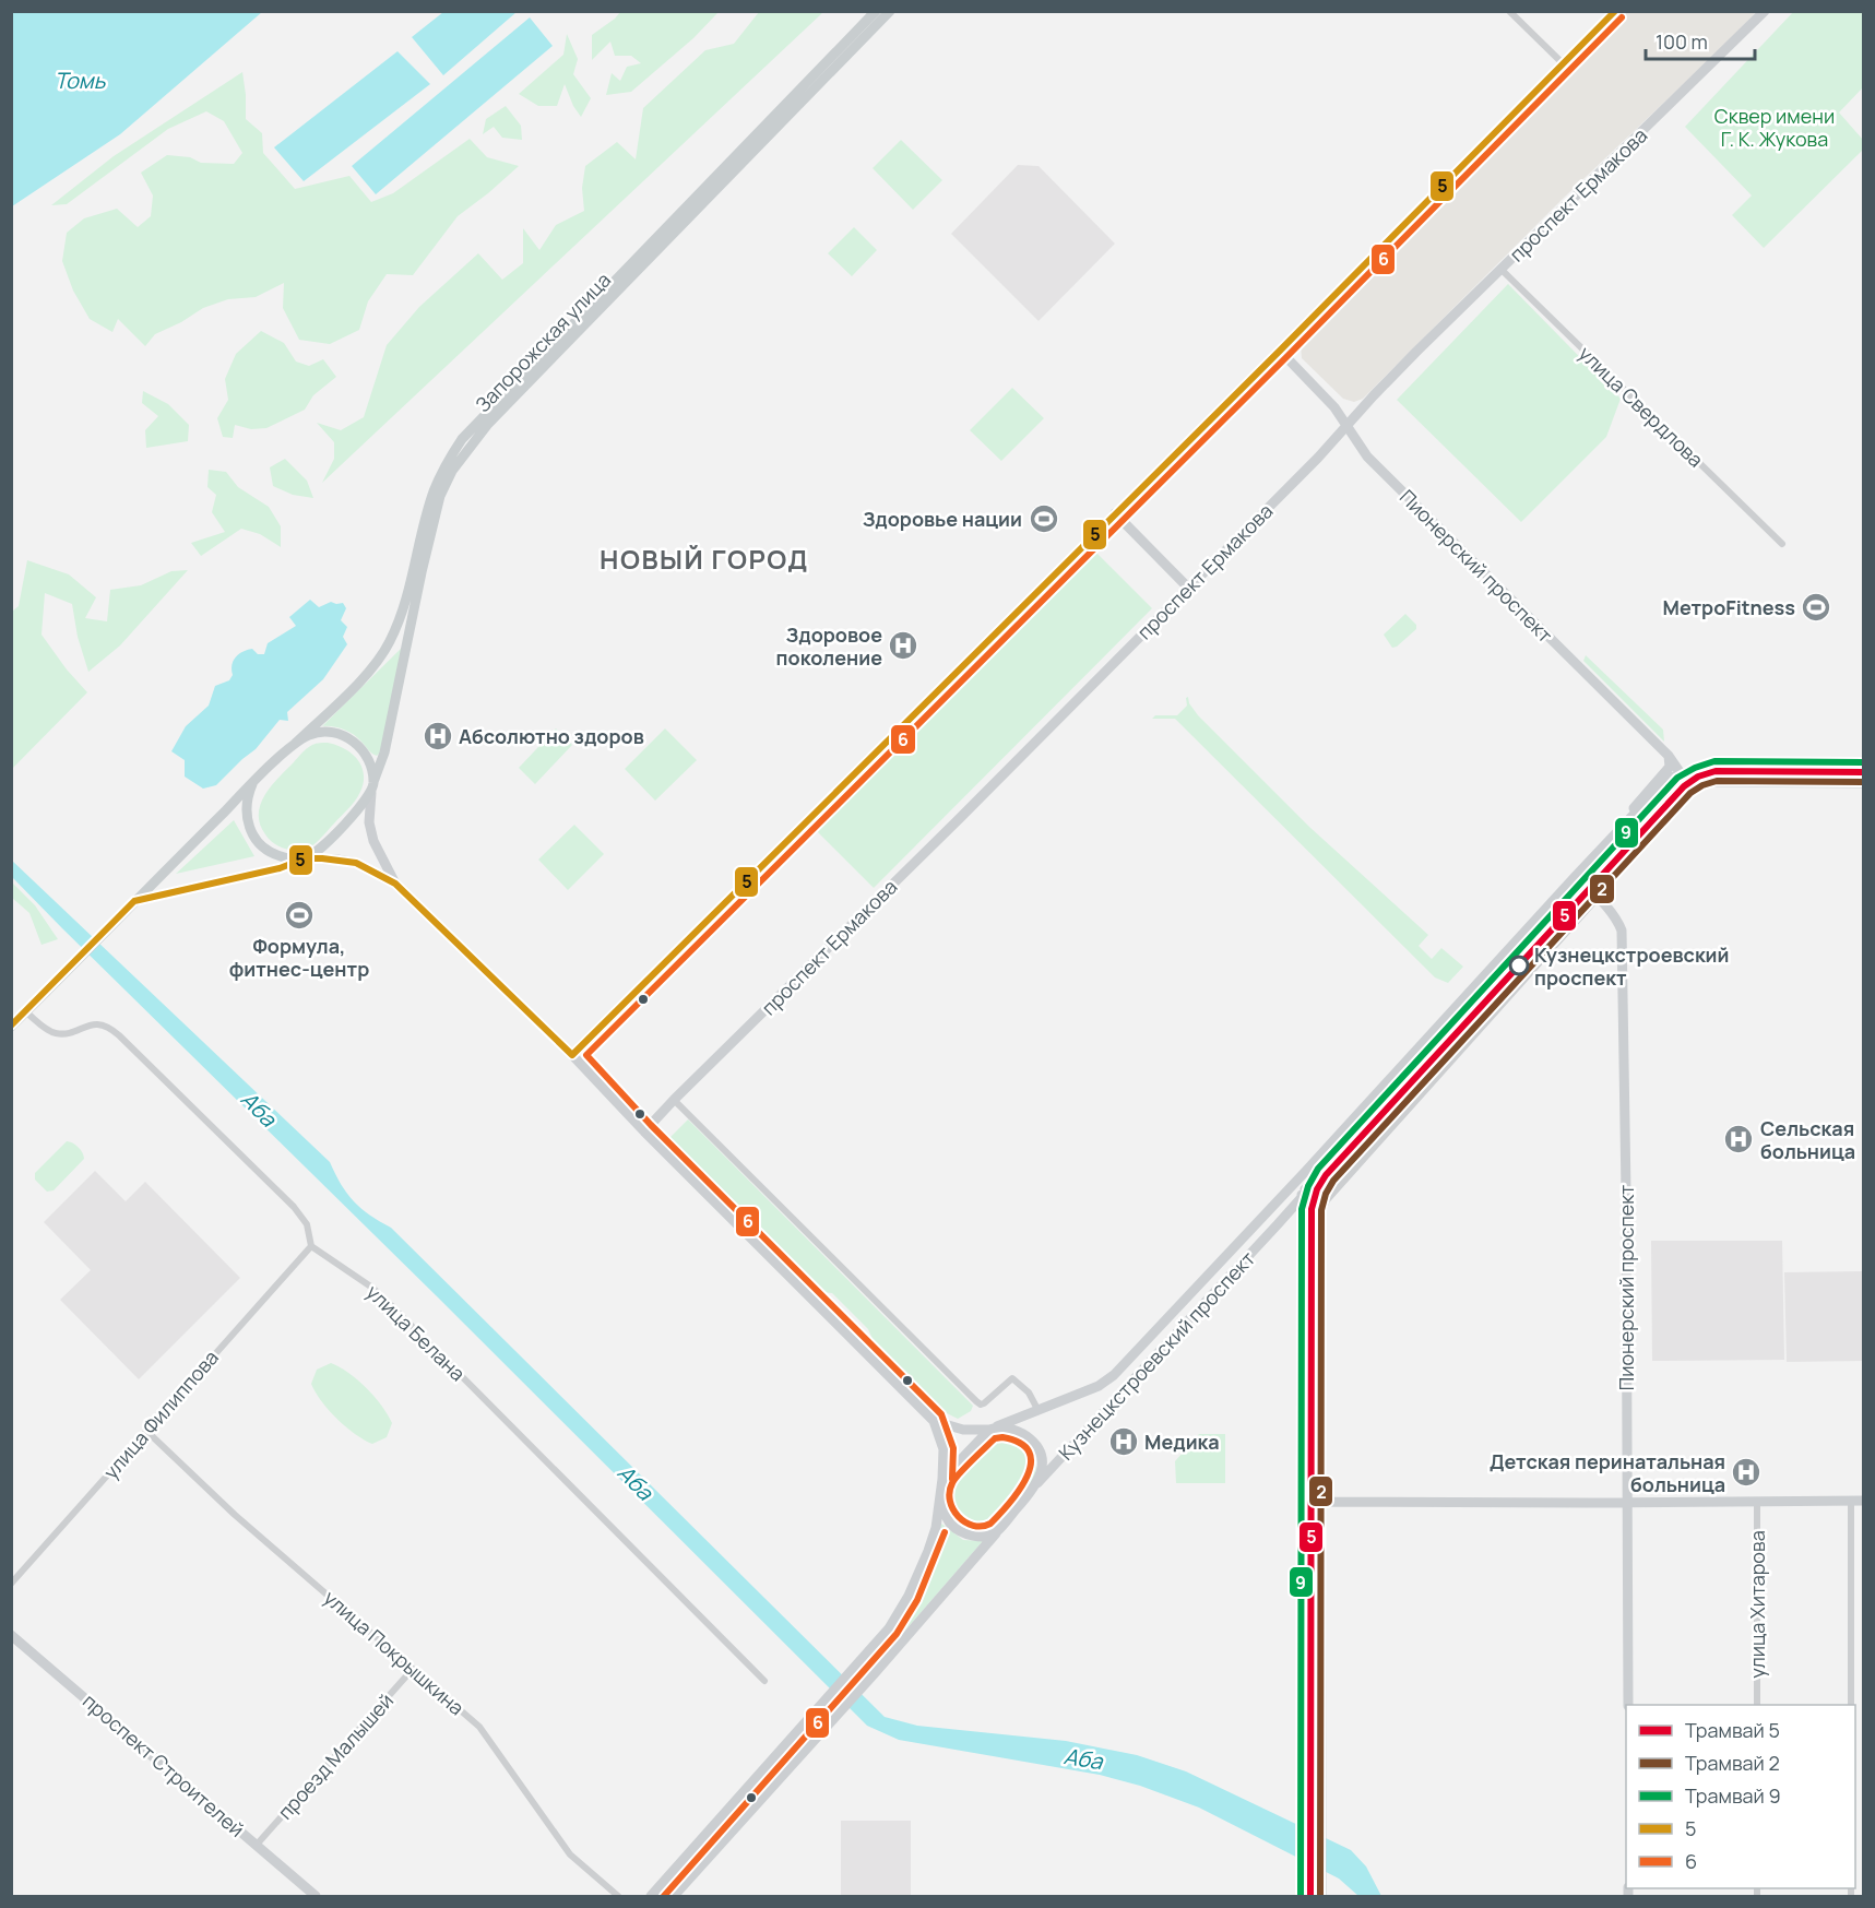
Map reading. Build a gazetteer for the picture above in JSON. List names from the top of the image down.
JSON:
{
  "streets": {
    "main road": [
      "проспект Ермакова",
      "Запорожская улица",
      "Пионерский проспект",
      "Кузнецкстроевский проспект",
      "проспект Строителей"
    ],
    "street": [
      "улица Свердлова",
      "улица Белана",
      "улица Филиппова",
      "улица Хитарова",
      "улица Покрышкина",
      "проезд Малышей"
    ]
  },
  "crossings": [
    ["проспект Ермакова", "улица Свердлова"],
    ["проспект Ермакова", "Пионерский проспект"],
    ["Пионерский проспект", "Кузнецкстроевский проспект"],
    ["улица Белана", "улица Филиппова"],
    ["улица Филиппова", "улица Покрышкина"],
    ["улица Покрышкина", "проезд Малышей"],
    ["проезд Малышей", "проспект Строителей"]
  ],
  "districts": ["НОВЫЙ ГОРОД"],
  "water": ["Томь", "Аба"],
  "parks": ["Сквер имени Г. К. Жукова"],
  "places": {
    "sports": ["Здоровье нации", "МетроFitness", "Формула, фитнес-центр"],
    "hospital": [
      "Здоровое поколение",
      "Абсолютно здоров",
      "Сельская больница",
      "Медика",
      "Детская перинатальная больница"
    ],
    "other": ["Кузнецкстроевский проспект"]
  },
  "lines": [
    "transit line 5",
    "transit line 6",
    "tram line 9",
    "tram line 5",
    "tram line 2"
  ],
  "legend": [
    "Трамвай 5",
    "Трамвай 2",
    "Трамвай 9",
    "5",
    "6"
  ],
  "scale_bar": "100 m"
}
